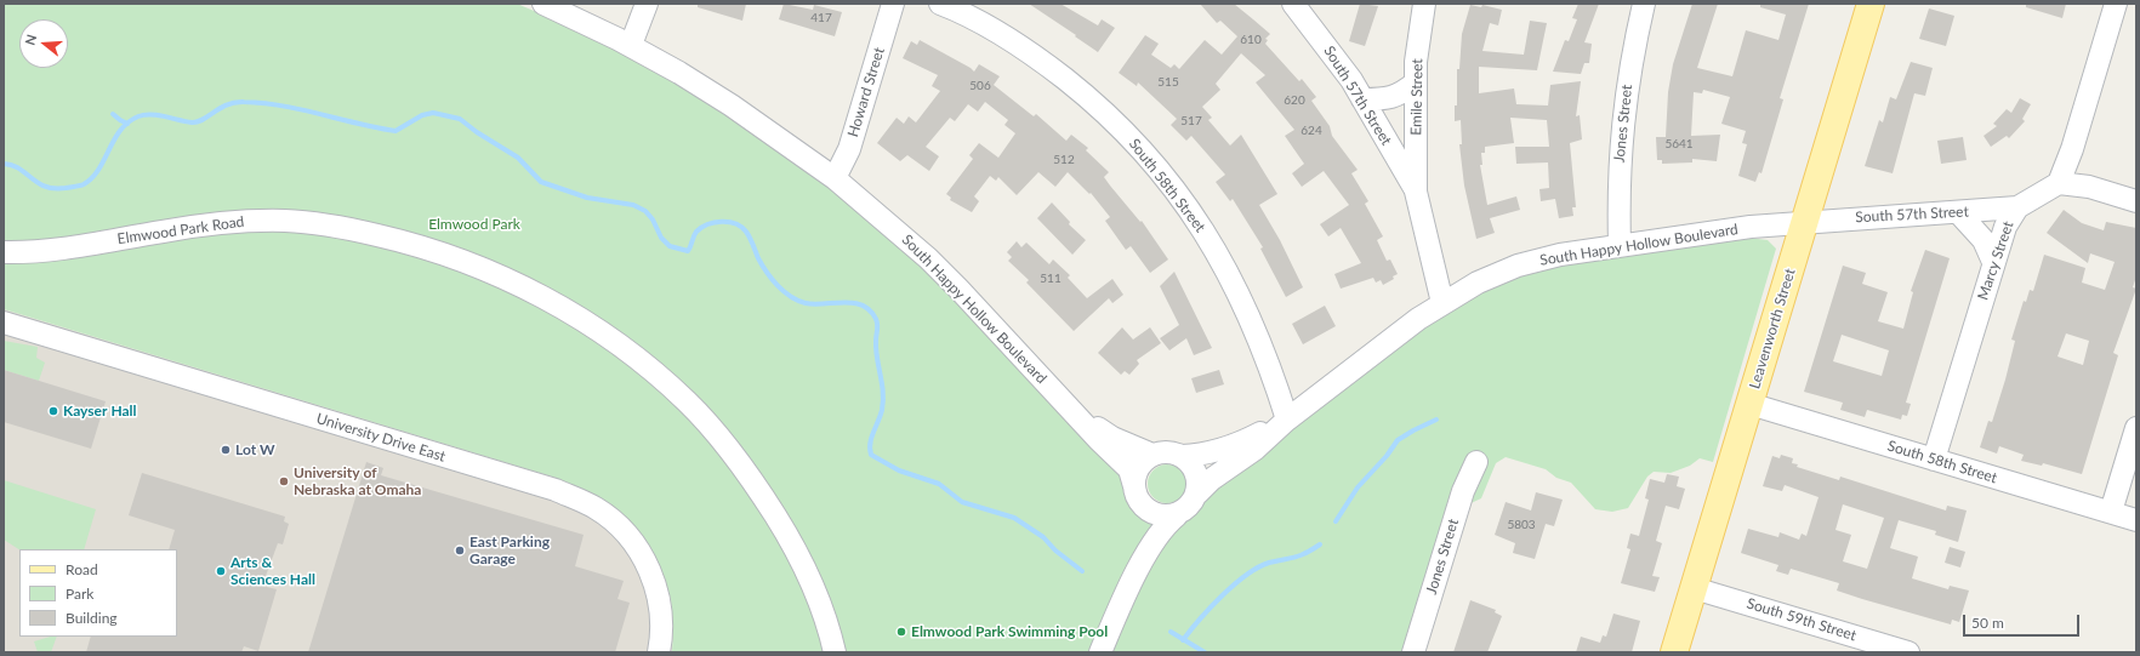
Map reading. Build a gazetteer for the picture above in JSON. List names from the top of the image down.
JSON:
{
  "streets": {
    "main road": ["Leavenworth Street"],
    "street": [
      "Howard Street",
      "South 57th Street",
      "Emile Street",
      "Jones Street",
      "South 58th Street",
      "Elmwood Park Road",
      "South Happy Hollow Boulevard",
      "Marcy Street",
      "University Drive East",
      "South 59th Street"
    ]
  },
  "crossings": [
    ["Howard Street", "South Happy Hollow Boulevard"],
    ["South 57th Street", "Emile Street"],
    ["South 57th Street", "South Happy Hollow Boulevard"],
    ["South 57th Street", "Marcy Street"],
    ["South 57th Street", "Leavenworth Street"],
    ["Jones Street", "South Happy Hollow Boulevard"],
    ["South 58th Street", "South Happy Hollow Boulevard"],
    ["South 58th Street", "Marcy Street"],
    ["South 58th Street", "Leavenworth Street"],
    ["South Happy Hollow Boulevard", "Leavenworth Street"],
    ["Leavenworth Street", "South 59th Street"]
  ],
  "parks": ["Elmwood Park"],
  "places": [
    "Kayser Hall",
    "Lot W",
    "University of Nebraska at Omaha",
    "East Parking Garage",
    "Arts & Sciences Hall",
    "Elmwood Park Swimming Pool"
  ],
  "house_numbers": [
    "417",
    "610",
    "515",
    "506",
    "620",
    "517",
    "624",
    "5641",
    "512",
    "511",
    "5803"
  ],
  "legend": ["Road", "Park", "Building"],
  "scale_bar": "50 m",
  "north": "left"
}
